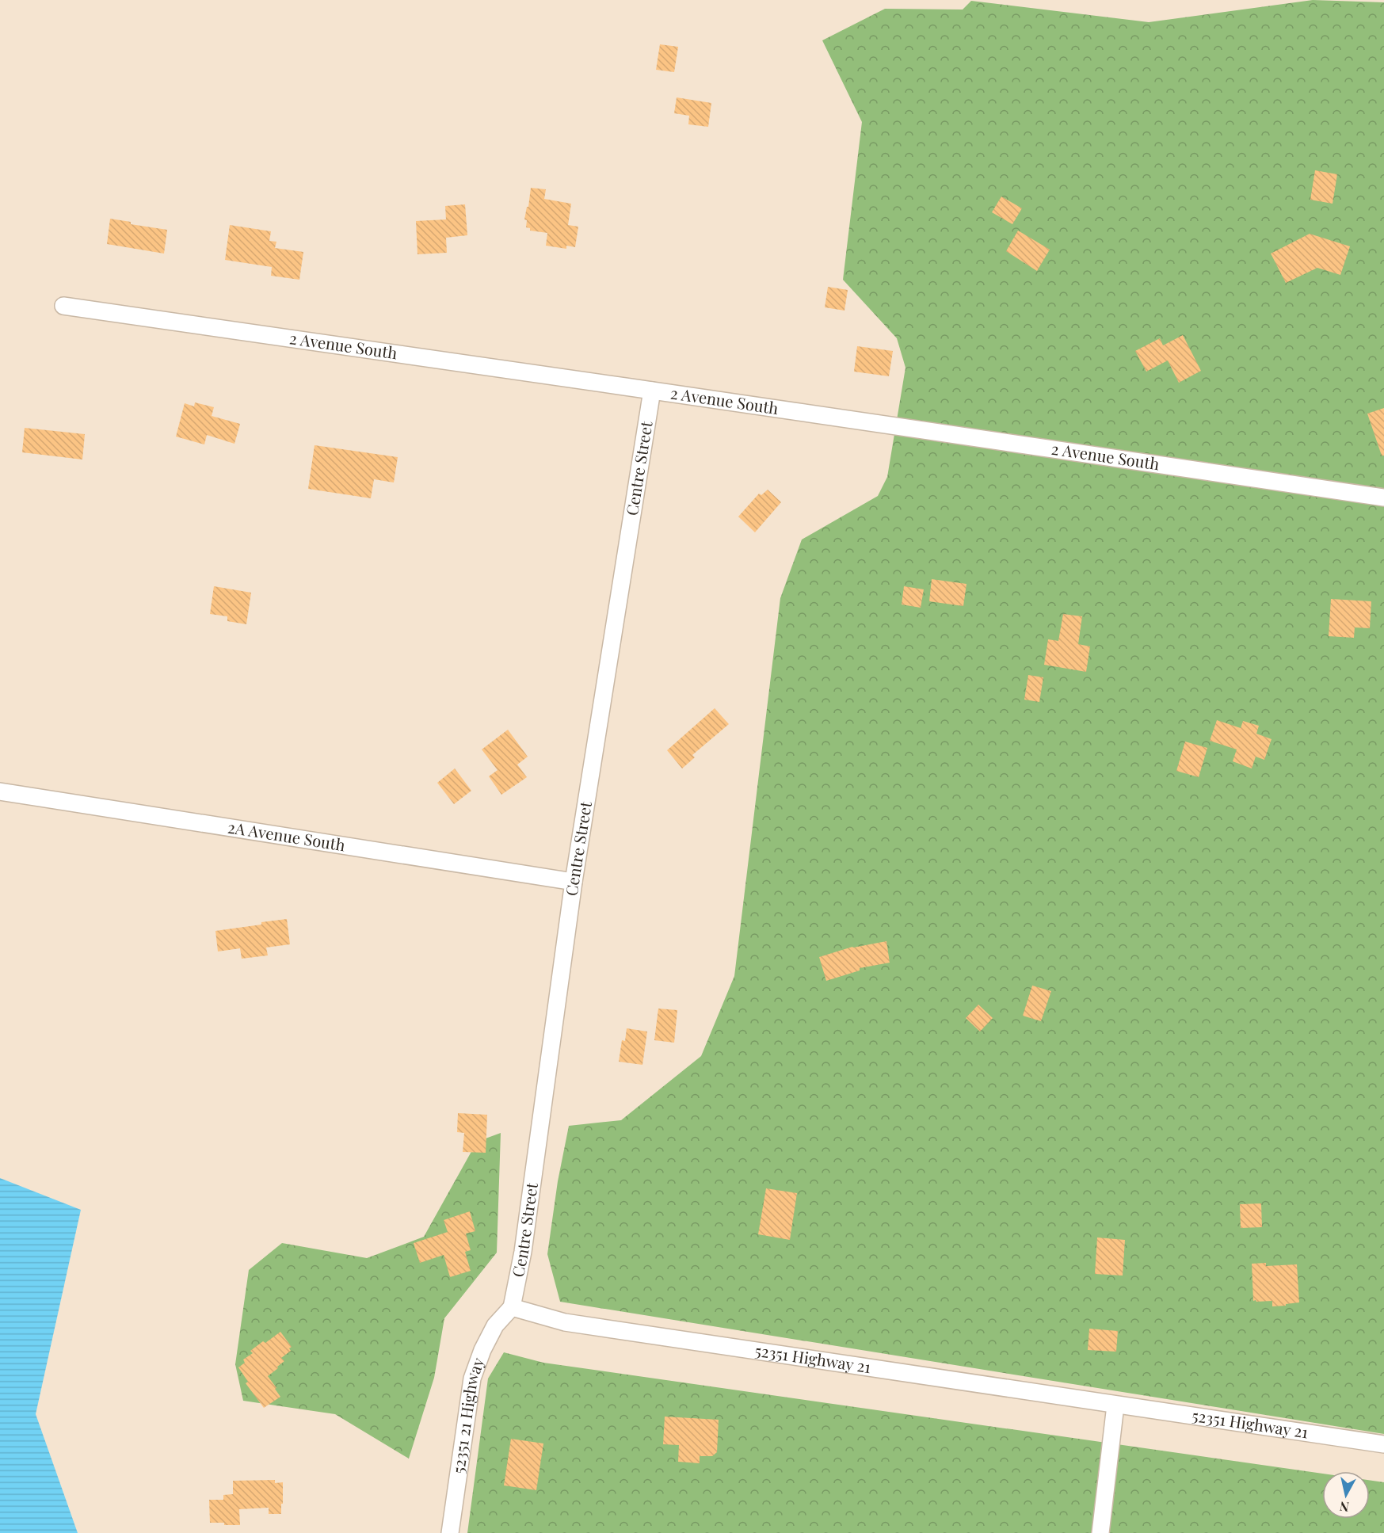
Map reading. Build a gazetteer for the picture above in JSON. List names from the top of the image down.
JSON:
{
  "streets": {
    "street": [
      "2 Avenue South",
      "Centre Street",
      "2A Avenue South",
      "52351 Highway 21",
      "52351 21 Highway"
    ]
  },
  "crossings": [
    ["2 Avenue South", "Centre Street"],
    ["Centre Street", "2A Avenue South"],
    ["Centre Street", "52351 Highway 21"],
    ["Centre Street", "52351 21 Highway"],
    ["52351 Highway 21", "52351 21 Highway"]
  ],
  "north": "bottom"
}
